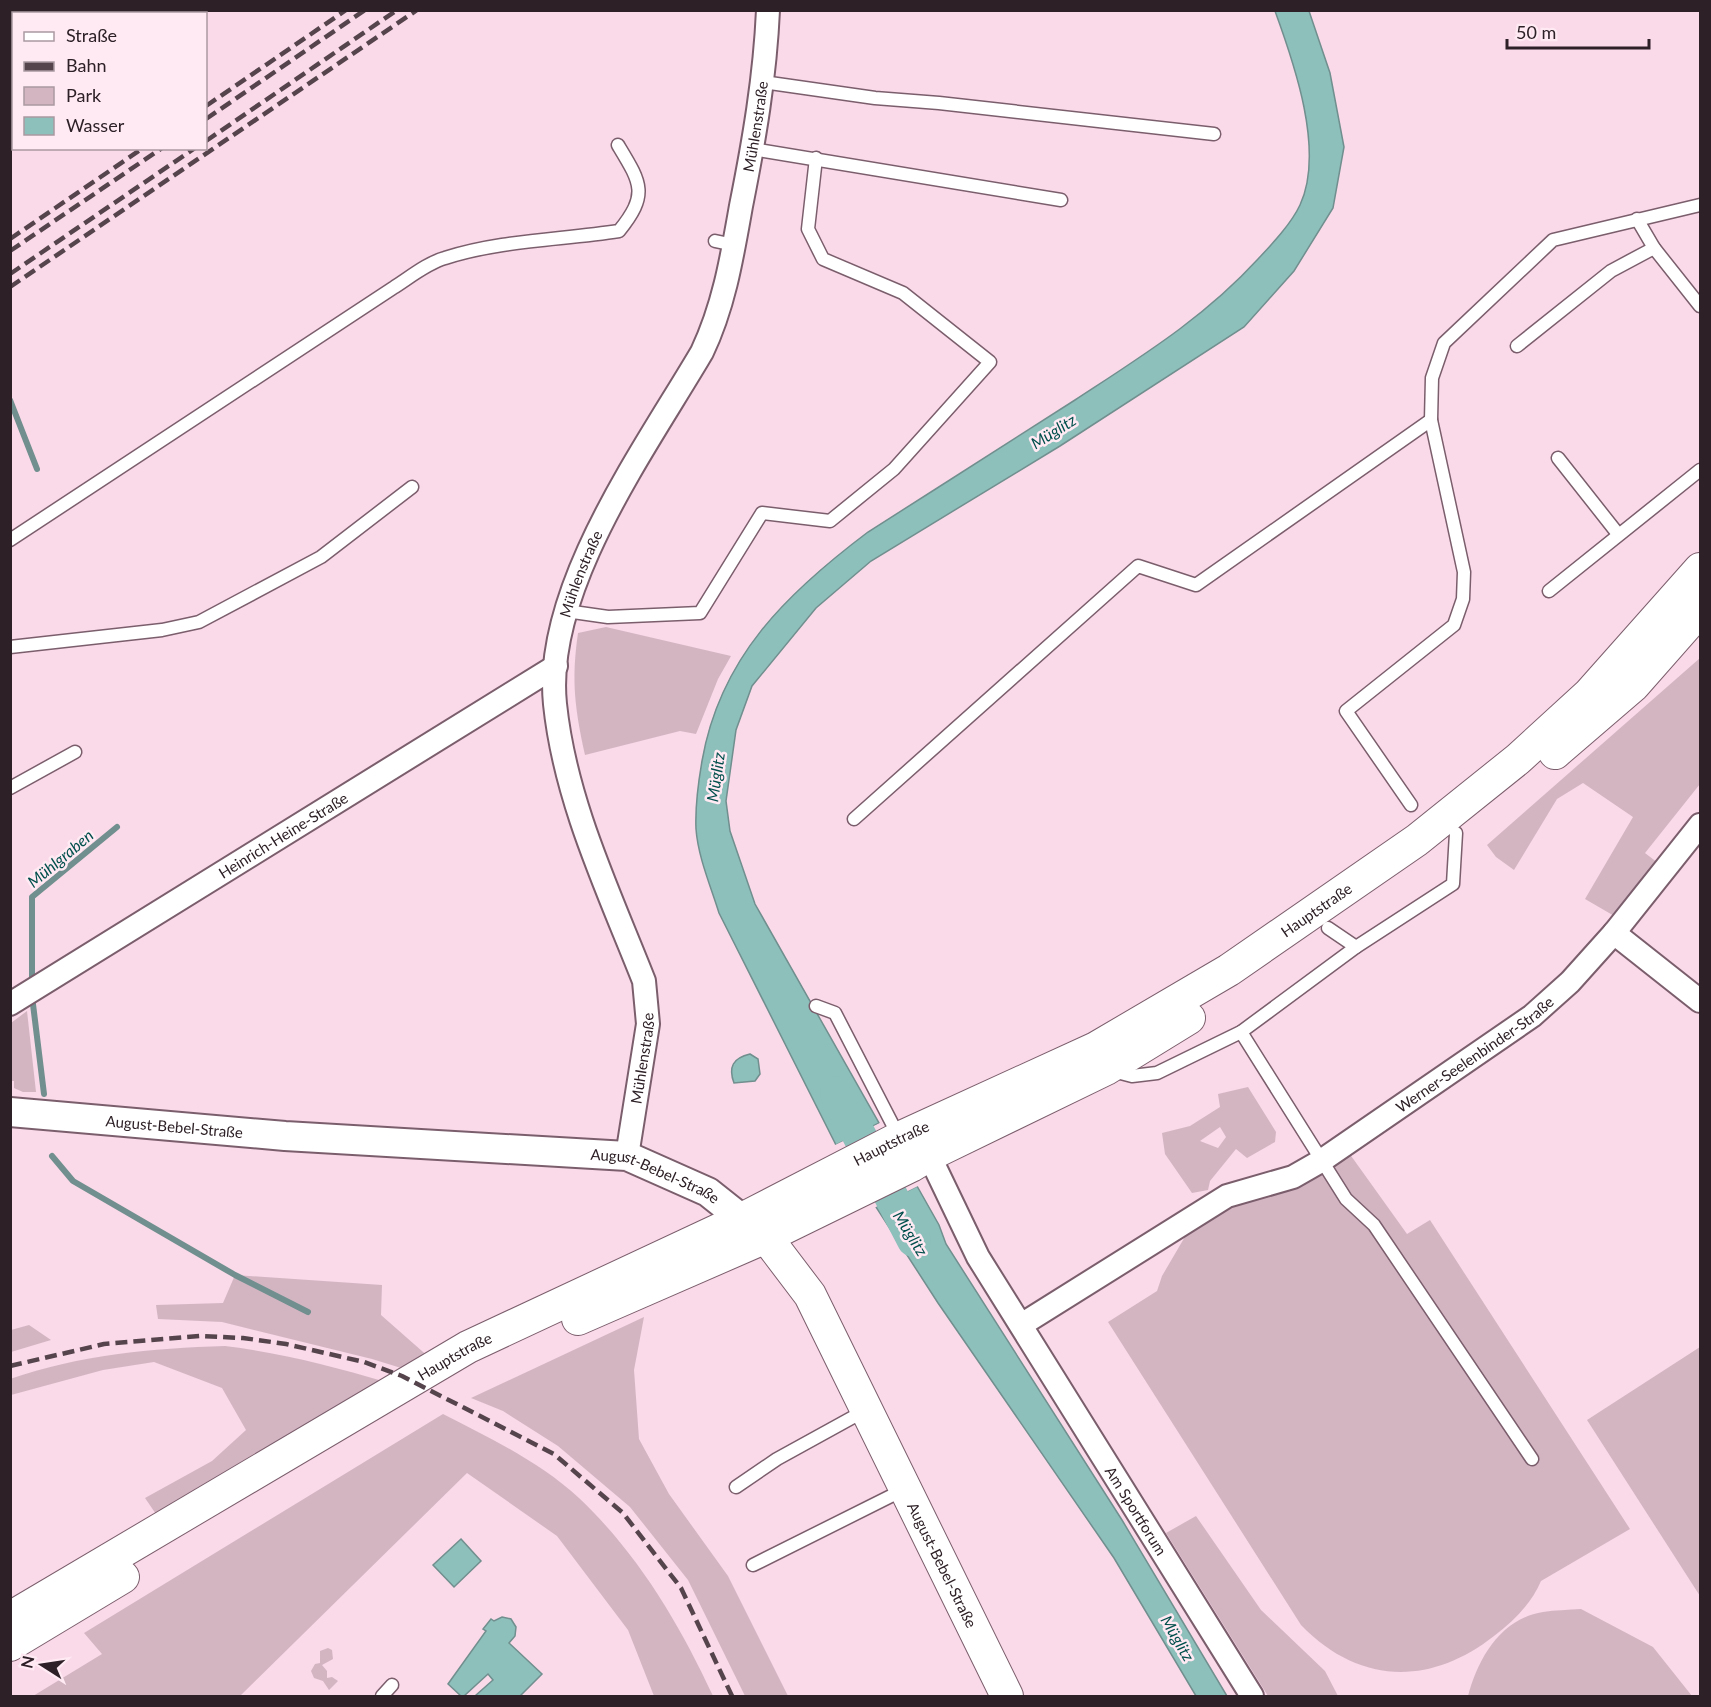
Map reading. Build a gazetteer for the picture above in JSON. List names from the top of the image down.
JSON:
{
  "streets": {
    "main road": ["Hauptstraße", "August-Bebel-Straße"],
    "street": [
      "Mühlenstraße",
      "Heinrich-Heine-Straße",
      "Werner-Seelenbinder-Straße",
      "Am Sportforum"
    ]
  },
  "crossings": [
    ["Mühlenstraße", "Heinrich-Heine-Straße"],
    ["Mühlenstraße", "August-Bebel-Straße"],
    ["Hauptstraße", "August-Bebel-Straße"],
    ["Hauptstraße", "Am Sportforum"]
  ],
  "water": ["Müglitz", "Mühlgraben"],
  "legend": [
    "Straße",
    "Bahn",
    "Park",
    "Wasser"
  ],
  "scale_bar": "50 m",
  "north": "left"
}
